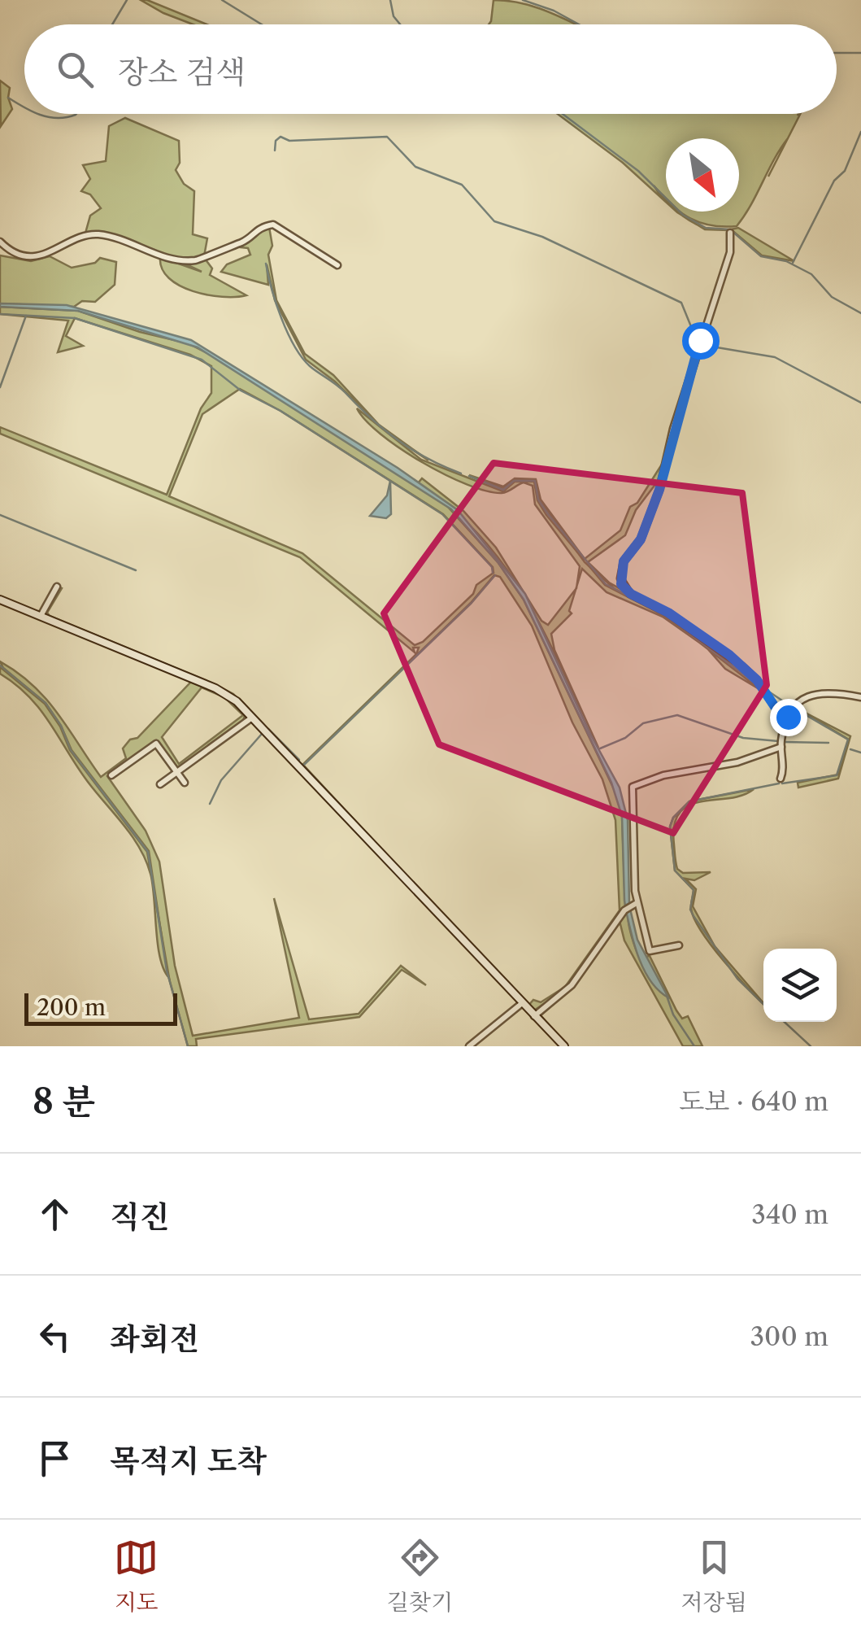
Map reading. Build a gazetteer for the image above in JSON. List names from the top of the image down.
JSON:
{
  "scale_bar": "200 m",
  "north": "bottom right",
  "page": {
    "search": "장소 검색",
    "scale": "200 m",
    "heading": ["8 분", "도보 · 640 m"],
    "list": [
      ["직진", "340 m"],
      ["좌회전", "300 m"],
      "목적지 도착"
    ],
    "nav": ["지도", "길찾기", "저장됨"]
  }
}
